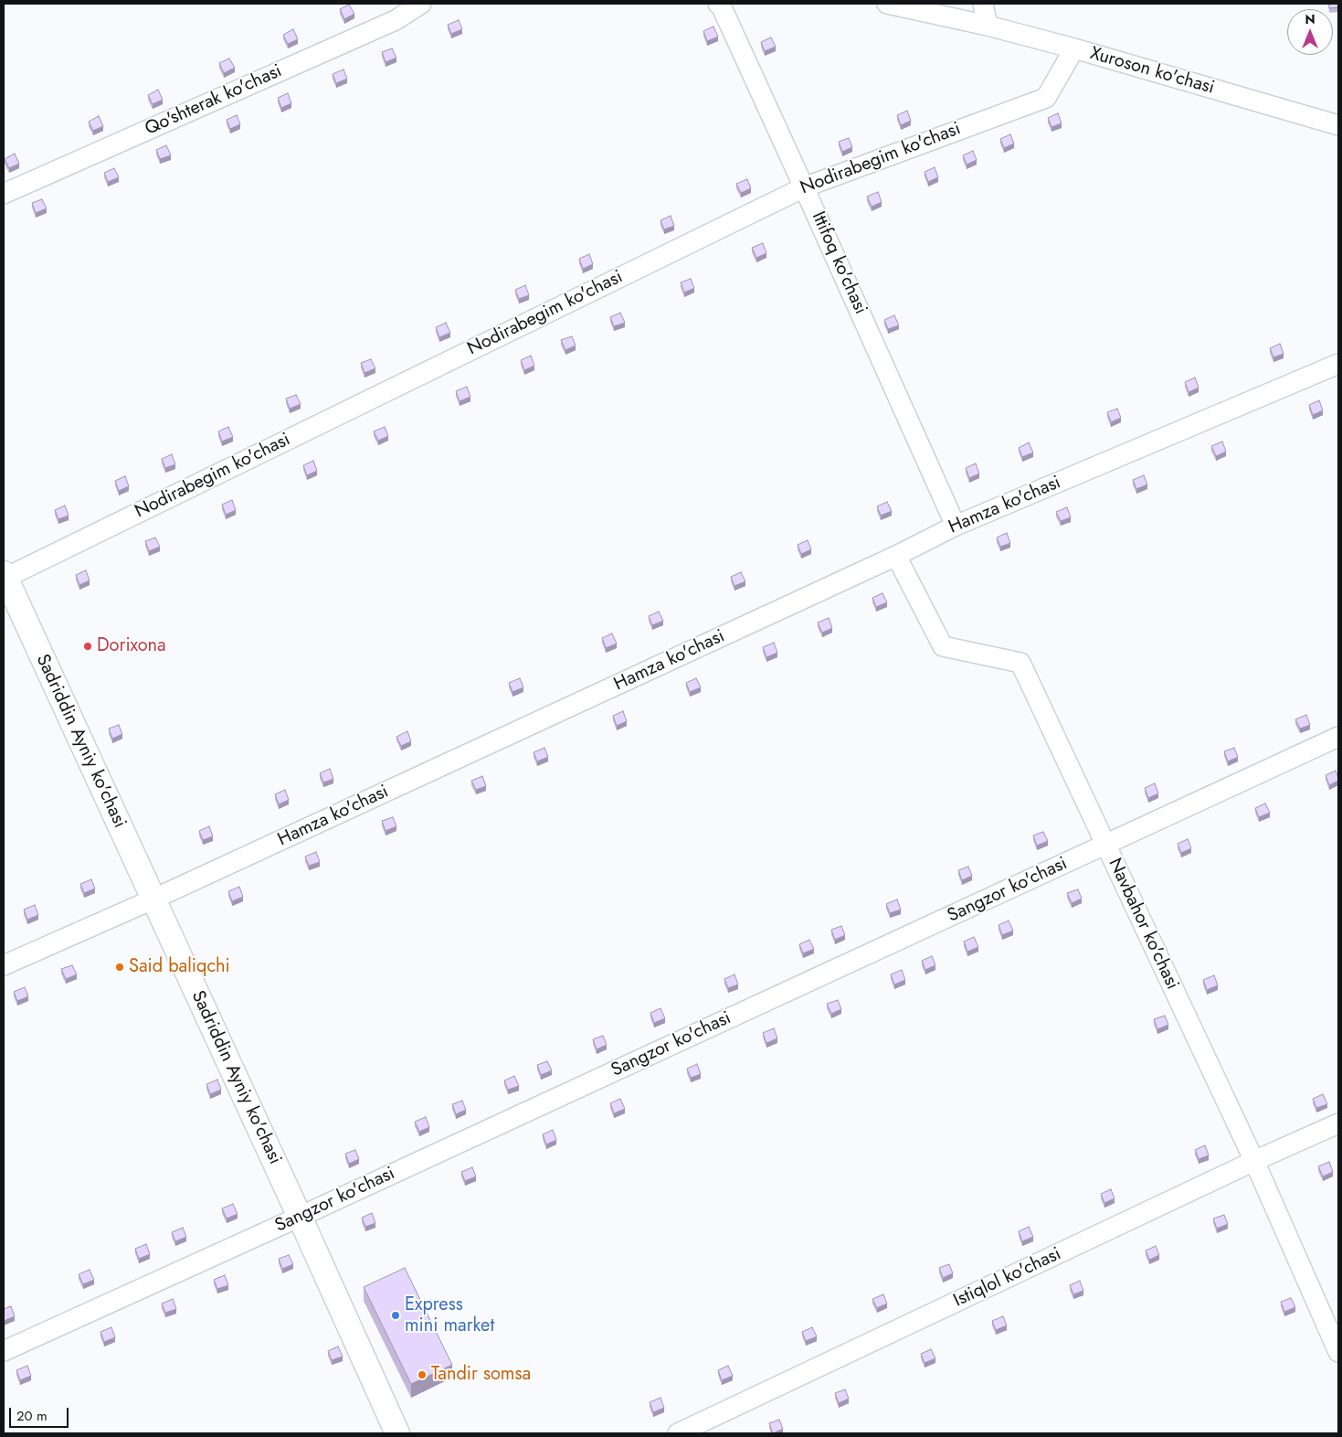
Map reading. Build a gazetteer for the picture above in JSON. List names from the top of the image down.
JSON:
{
  "streets": {
    "street": [
      "Xuroson ko'chasi",
      "Qo'shterak ko'chasi",
      "Nodirabegim ko'chasi",
      "Ittifoq ko'chasi",
      "Hamza ko'chasi",
      "Sadriddin Ayniy ko'chasi",
      "Sangzor ko'chasi",
      "Navbahor ko'chasi",
      "Istiqlol ko'chasi"
    ]
  },
  "crossings": [
    ["Xuroson ko'chasi", "Nodirabegim ko'chasi"],
    ["Nodirabegim ko'chasi", "Ittifoq ko'chasi"],
    ["Nodirabegim ko'chasi", "Sadriddin Ayniy ko'chasi"],
    ["Ittifoq ko'chasi", "Hamza ko'chasi"],
    ["Hamza ko'chasi", "Sadriddin Ayniy ko'chasi"],
    ["Hamza ko'chasi", "Navbahor ko'chasi"],
    ["Sadriddin Ayniy ko'chasi", "Sangzor ko'chasi"],
    ["Sangzor ko'chasi", "Navbahor ko'chasi"],
    ["Navbahor ko'chasi", "Istiqlol ko'chasi"]
  ],
  "places": [
    "Dorixona",
    "Said baliqchi",
    "Express mini market",
    "Tandir somsa"
  ],
  "scale_bar": "20 m",
  "north": "top"
}
